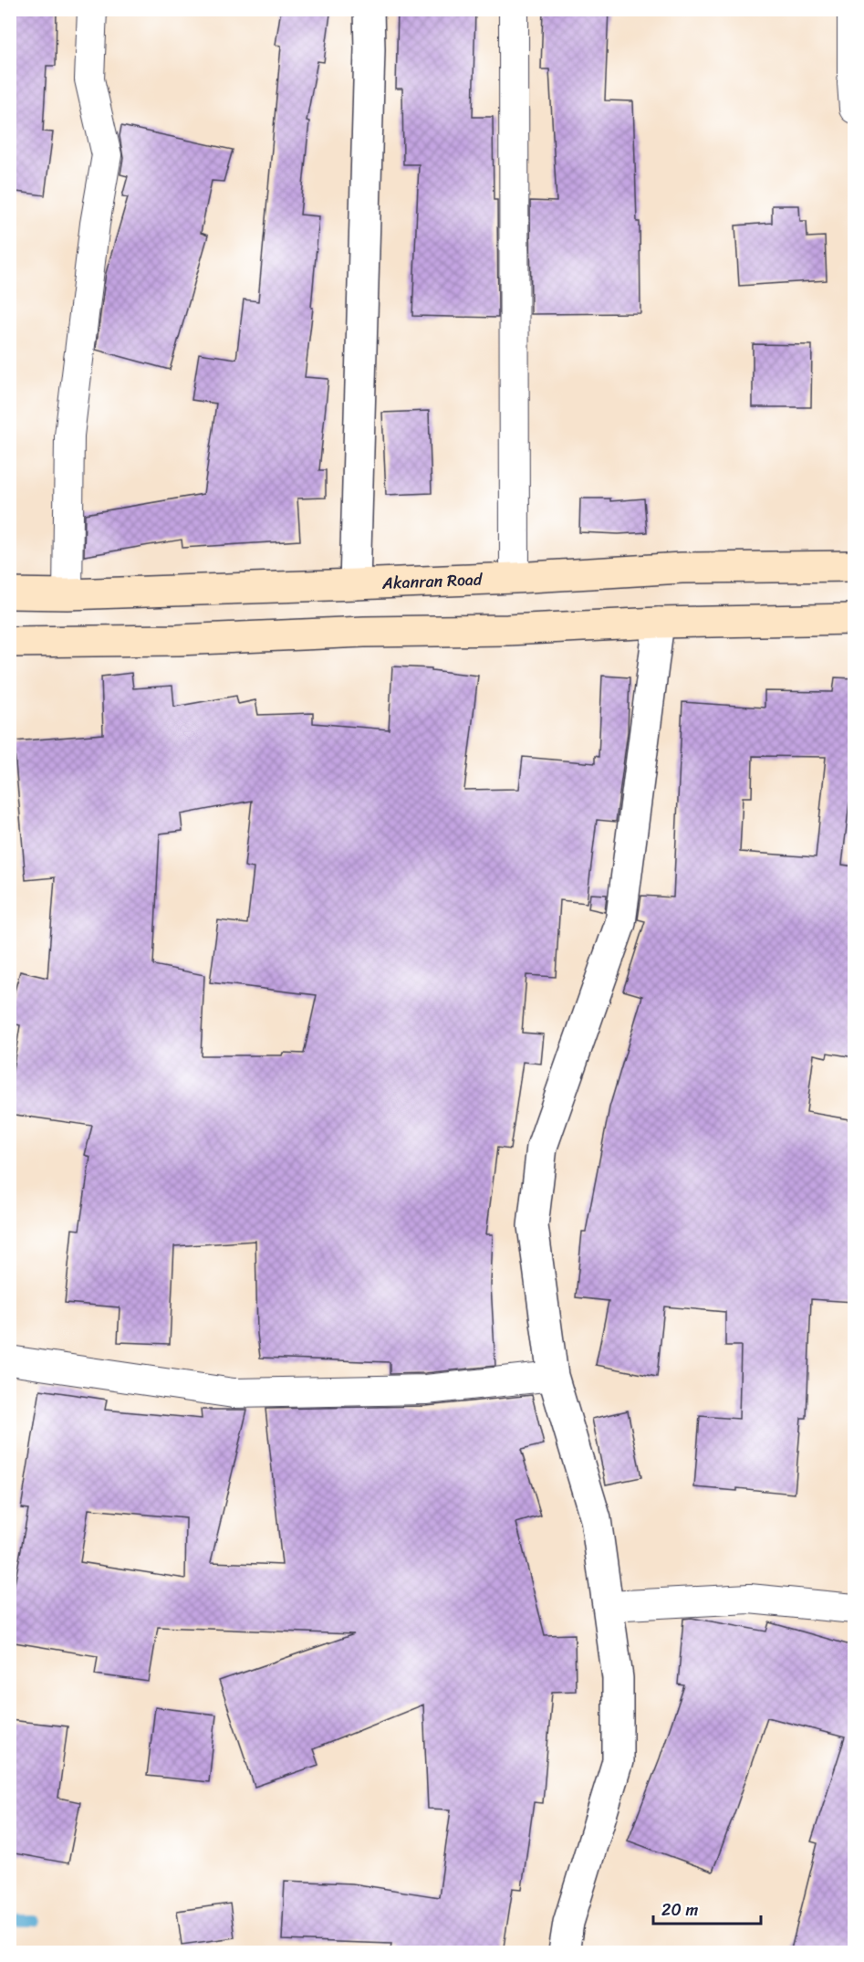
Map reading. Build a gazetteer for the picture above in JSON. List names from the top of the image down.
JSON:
{
  "streets": {
    "main road": ["Akanran Road"]
  },
  "scale_bar": "20 m"
}
